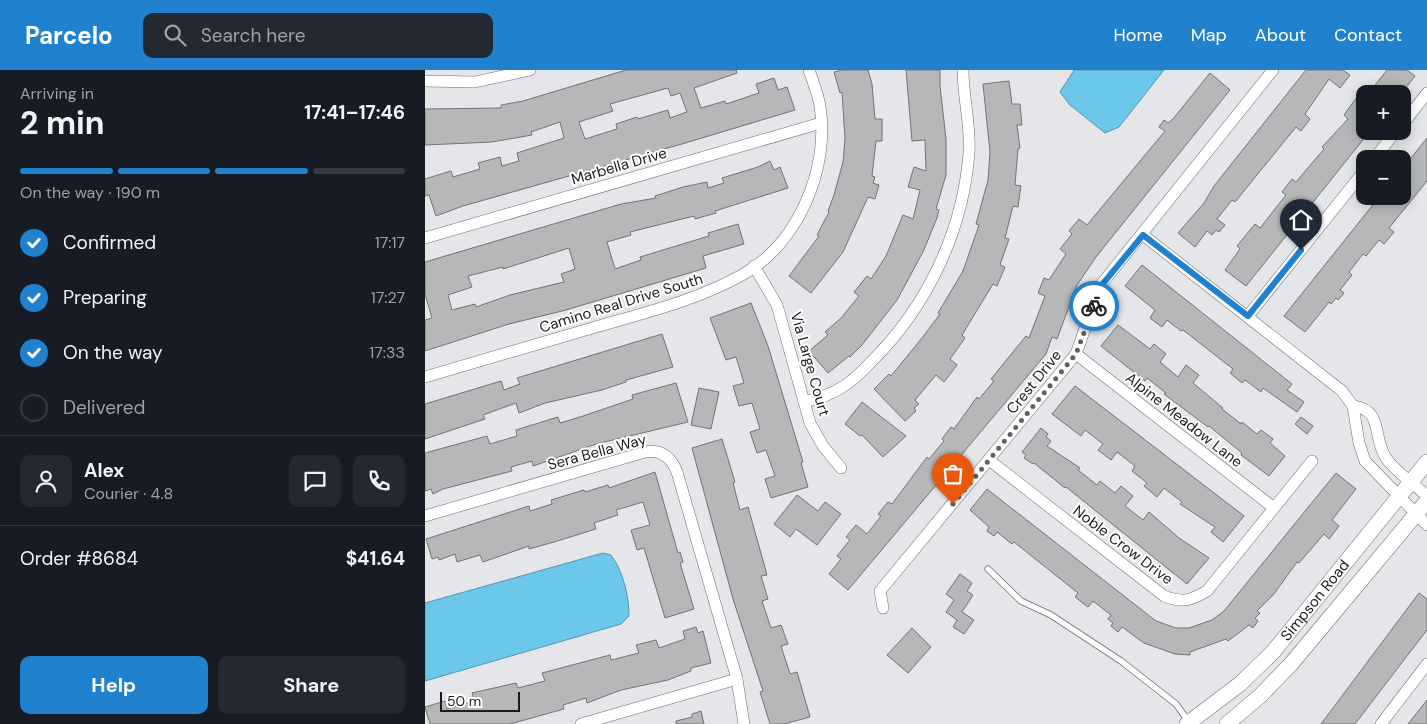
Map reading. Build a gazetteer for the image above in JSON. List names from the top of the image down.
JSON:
{
  "streets": {
    "main road": ["Simpson Road"],
    "street": [
      "Marbella Drive",
      "Camino Real Drive South",
      "Via Large Court",
      "Crest Drive",
      "Alpine Meadow Lane",
      "Sera Bella Way",
      "Noble Crow Drive"
    ]
  },
  "crossings": [
    ["Marbella Drive", "Camino Real Drive South"],
    ["Camino Real Drive South", "Via Large Court"],
    ["Crest Drive", "Alpine Meadow Lane"],
    ["Crest Drive", "Noble Crow Drive"],
    ["Alpine Meadow Lane", "Noble Crow Drive"]
  ],
  "scale_bar": "50 m",
  "page": {
    "header": "Parcelo",
    "search": "Search here",
    "nav": [
      "Home",
      "Map",
      "About",
      "Contact"
    ],
    "heading": ["2 min", "Arriving in", "17:41–17:46"],
    "panel": [
      "Alex",
      "Courier · 4.8",
      "Order #8684",
      "$41.64"
    ],
    "map_buttons": ["+", "−"],
    "bar": "On the way · 190 m",
    "list": [
      ["Confirmed", "17:17"],
      ["Preparing", "17:27"],
      ["On the way", "17:33"],
      "Delivered"
    ],
    "buttons": ["Help", "Share"],
    "scale": "50 m"
  }
}
